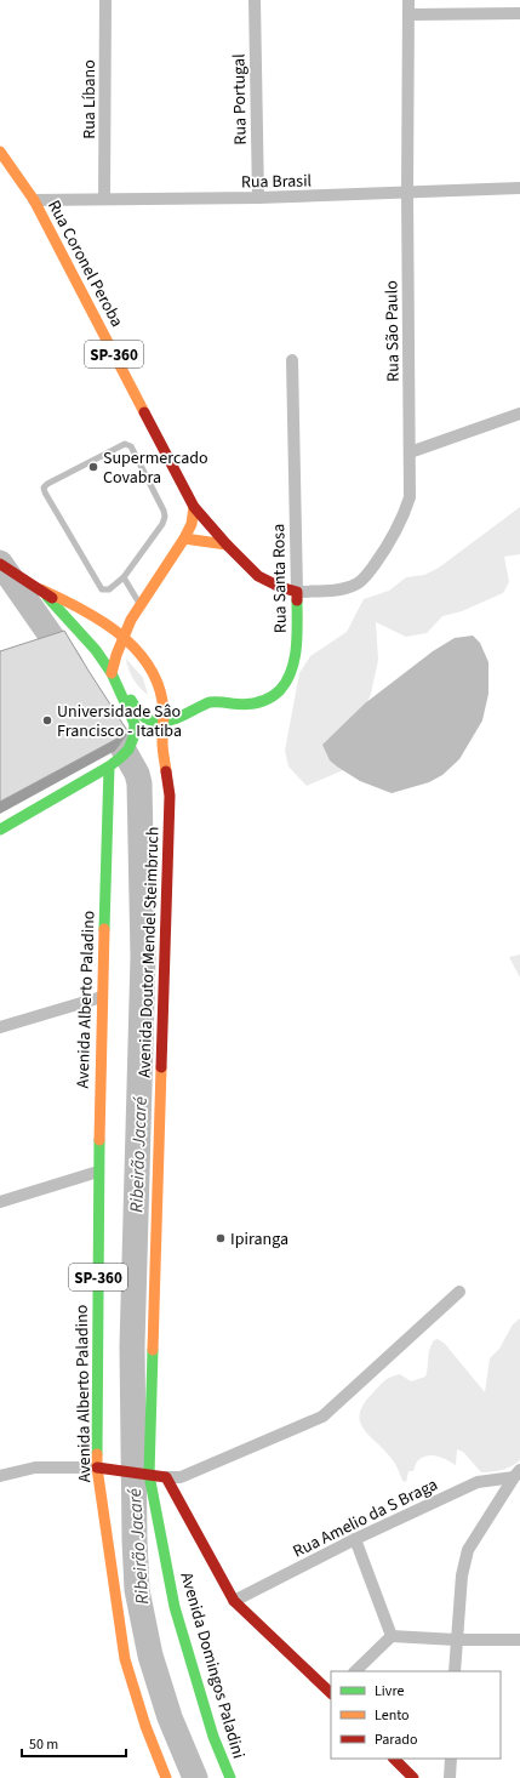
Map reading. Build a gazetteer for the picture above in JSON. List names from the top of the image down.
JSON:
{
  "streets": {
    "main road": [
      "Rua Coronel Peroba",
      "SP-360",
      "Rua Santa Rosa",
      "Avenida Doutor Mendel Steimbruch",
      "Avenida Alberto Paladino",
      "Avenida Domingos Paladini"
    ],
    "street": [
      "Rua Líbano",
      "Rua Portugal",
      "Rua Brasil",
      "Rua São Paulo",
      "Rua Amelio da S Braga"
    ]
  },
  "crossings": [
    ["Rua Líbano", "Rua Brasil"],
    ["Rua Portugal", "Rua Brasil"],
    ["Rua Brasil", "Rua Coronel Peroba"],
    ["Rua Brasil", "Rua São Paulo"],
    ["Rua Coronel Peroba", "Rua São Paulo"],
    ["Rua Coronel Peroba", "Rua Santa Rosa"],
    ["Rua São Paulo", "Rua Santa Rosa"],
    ["Rua Santa Rosa", "Avenida Doutor Mendel Steimbruch"],
    ["Avenida Doutor Mendel Steimbruch", "Avenida Domingos Paladini"]
  ],
  "water": ["Ribeirão Jacaré"],
  "places": ["Supermercado Covabra", "Universidade Sâo Francisco - Itatiba", "Ipiranga"],
  "legend": ["Livre", "Lento", "Parado"],
  "scale_bar": "50 m"
}
